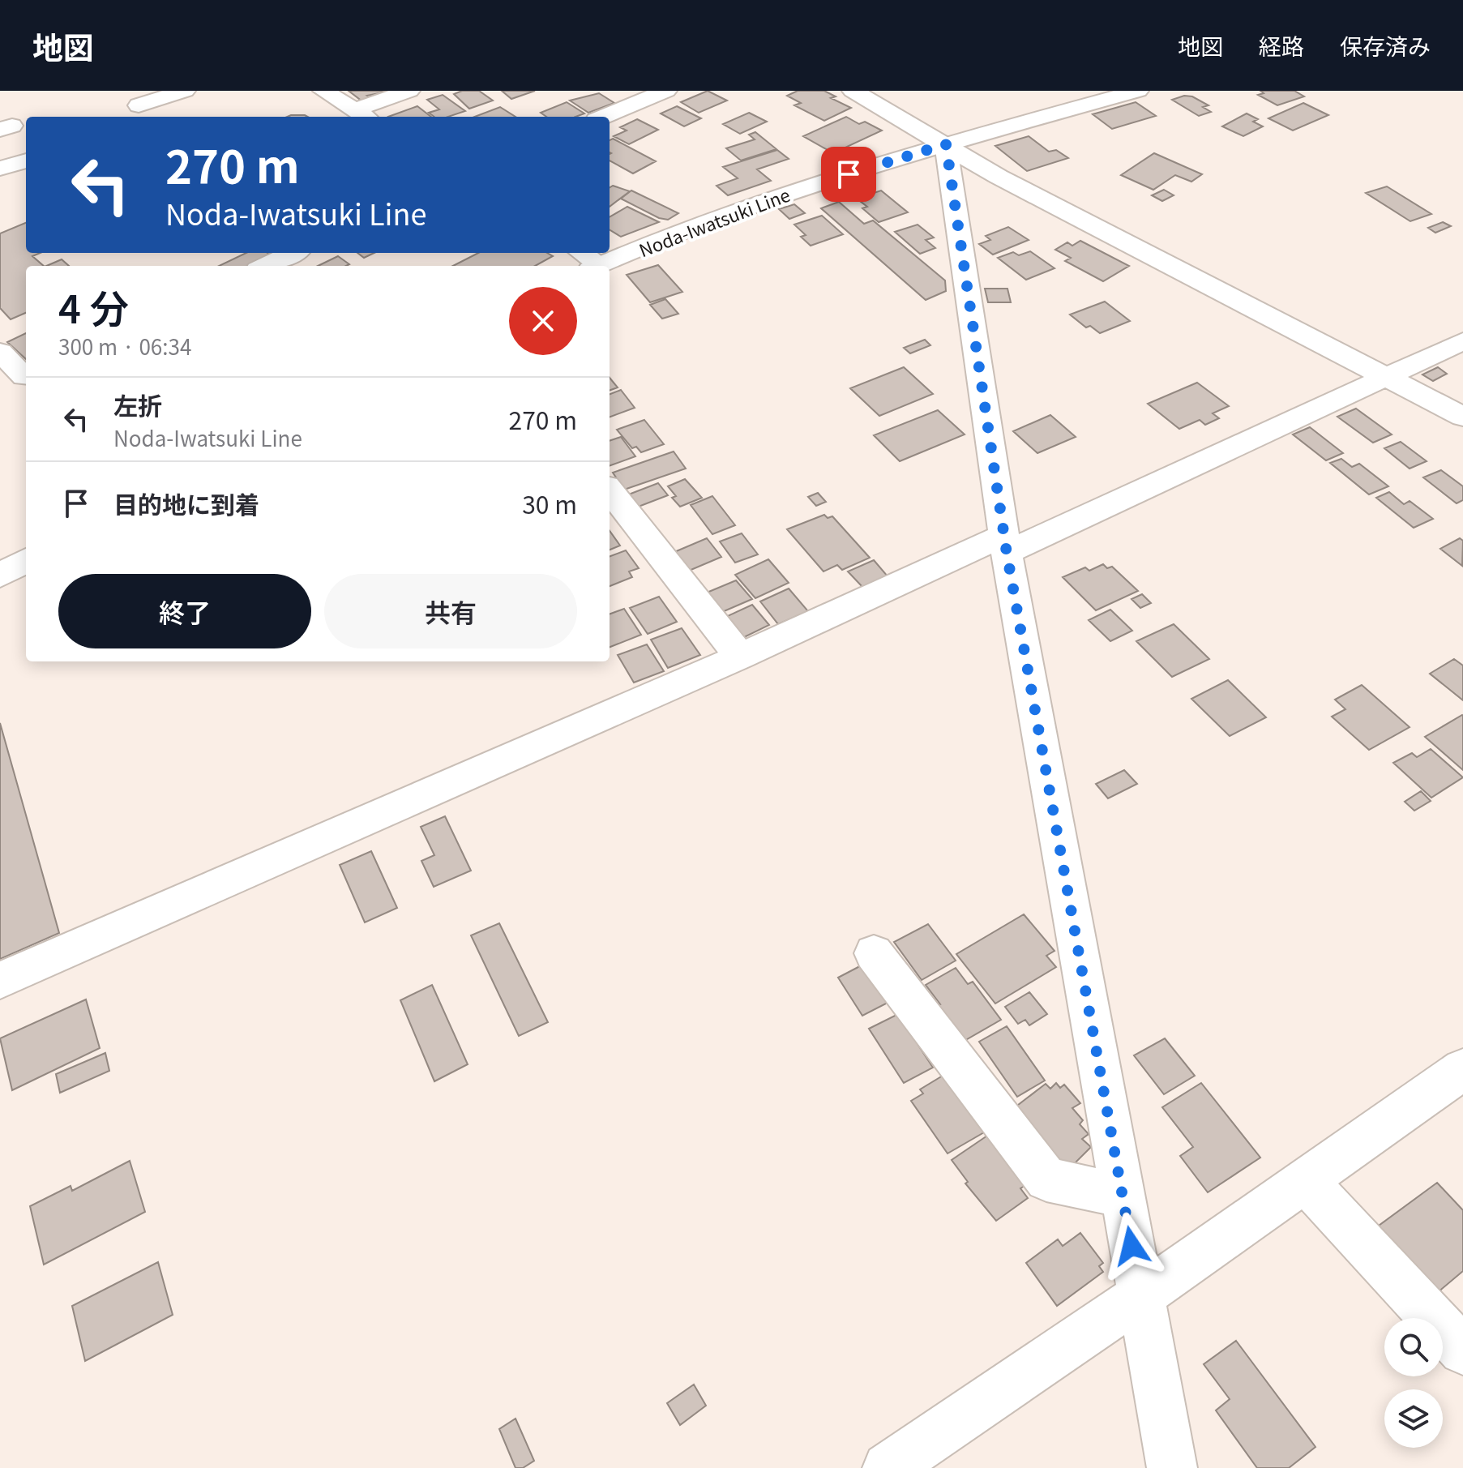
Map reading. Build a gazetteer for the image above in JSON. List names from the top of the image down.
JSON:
{
  "streets": {
    "street": ["Noda-Iwatsuki Line"]
  },
  "page": {
    "header": "地図",
    "nav": ["地図", "経路", "保存済み"],
    "turn": ["270 m", "Noda-Iwatsuki Line"],
    "heading": ["4 分", "300 m · 06:34"],
    "list": [
      {
        "name": "左折",
        "note": "Noda-Iwatsuki Line",
        "value": "270 m"
      },
      {
        "name": "目的地に到着",
        "value": "30 m"
      }
    ],
    "buttons": ["終了", "共有"]
  }
}
